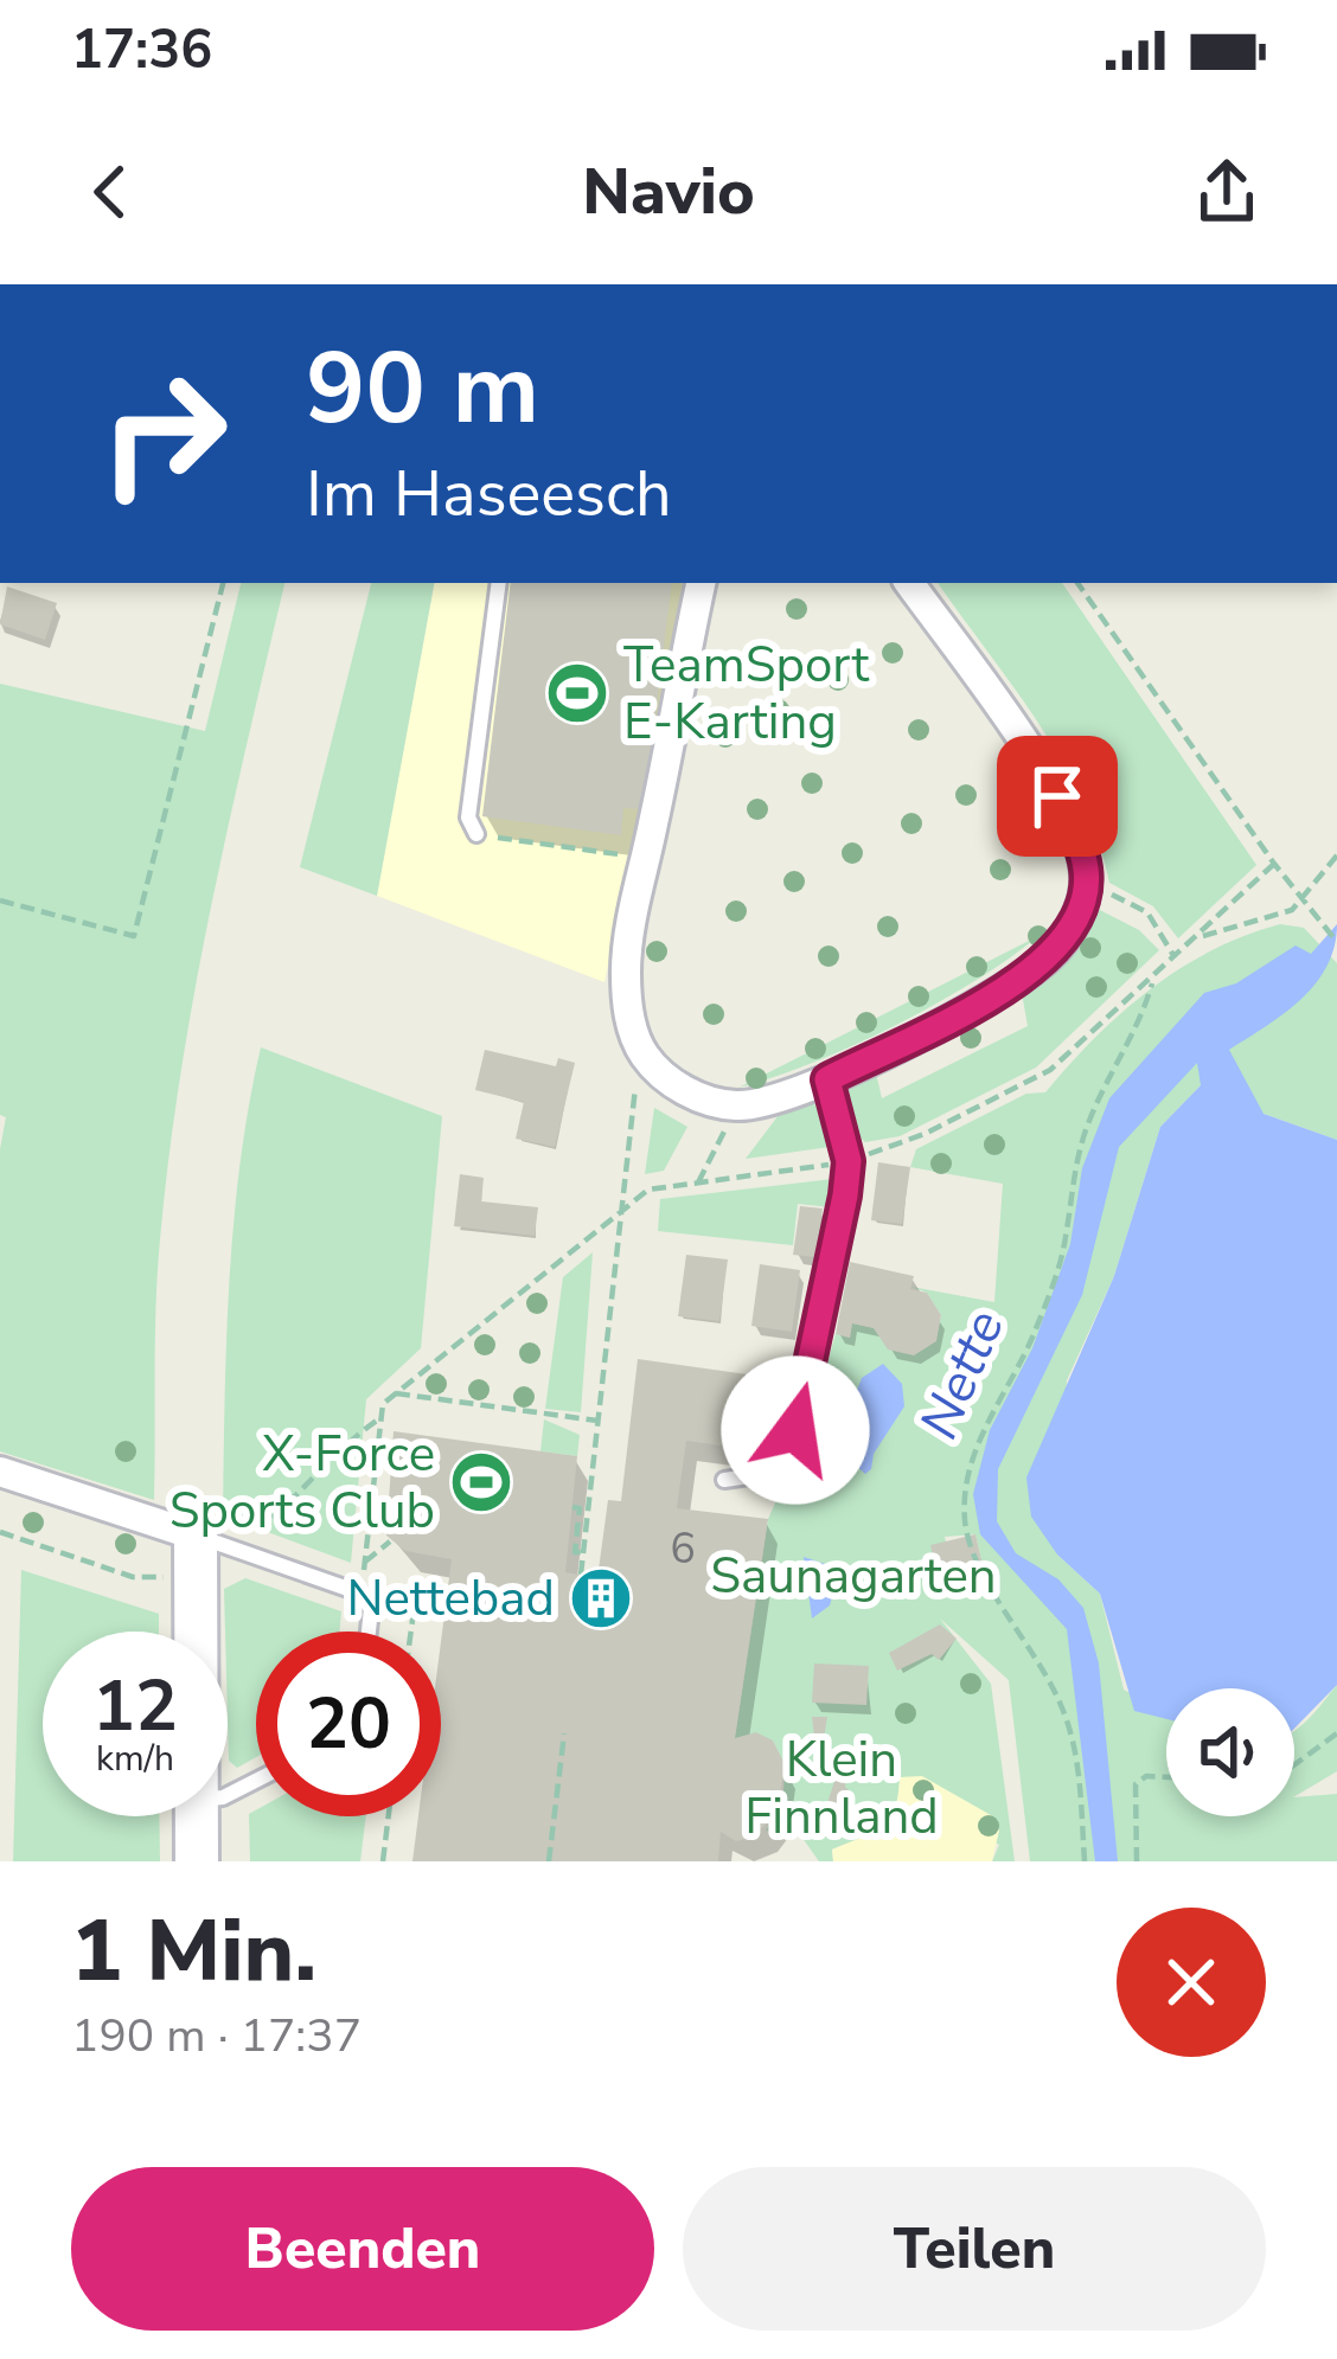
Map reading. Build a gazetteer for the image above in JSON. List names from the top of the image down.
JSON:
{
  "water": ["Nette"],
  "parks": ["Saunagarten", "Klein Finnland"],
  "places": {
    "sports": ["TeamSport E-Karting", "X-Force Sports Club"],
    "building": ["Nettebad"]
  },
  "house_numbers": ["6"],
  "page": {
    "status": "17:36",
    "header": "Navio",
    "turn": ["90 m", "Im Haseesch"],
    "speed": "12 km/h",
    "limit": "20",
    "heading": ["1 Min.", "190 m · 17:37"],
    "buttons": ["Beenden", "Teilen"]
  }
}
